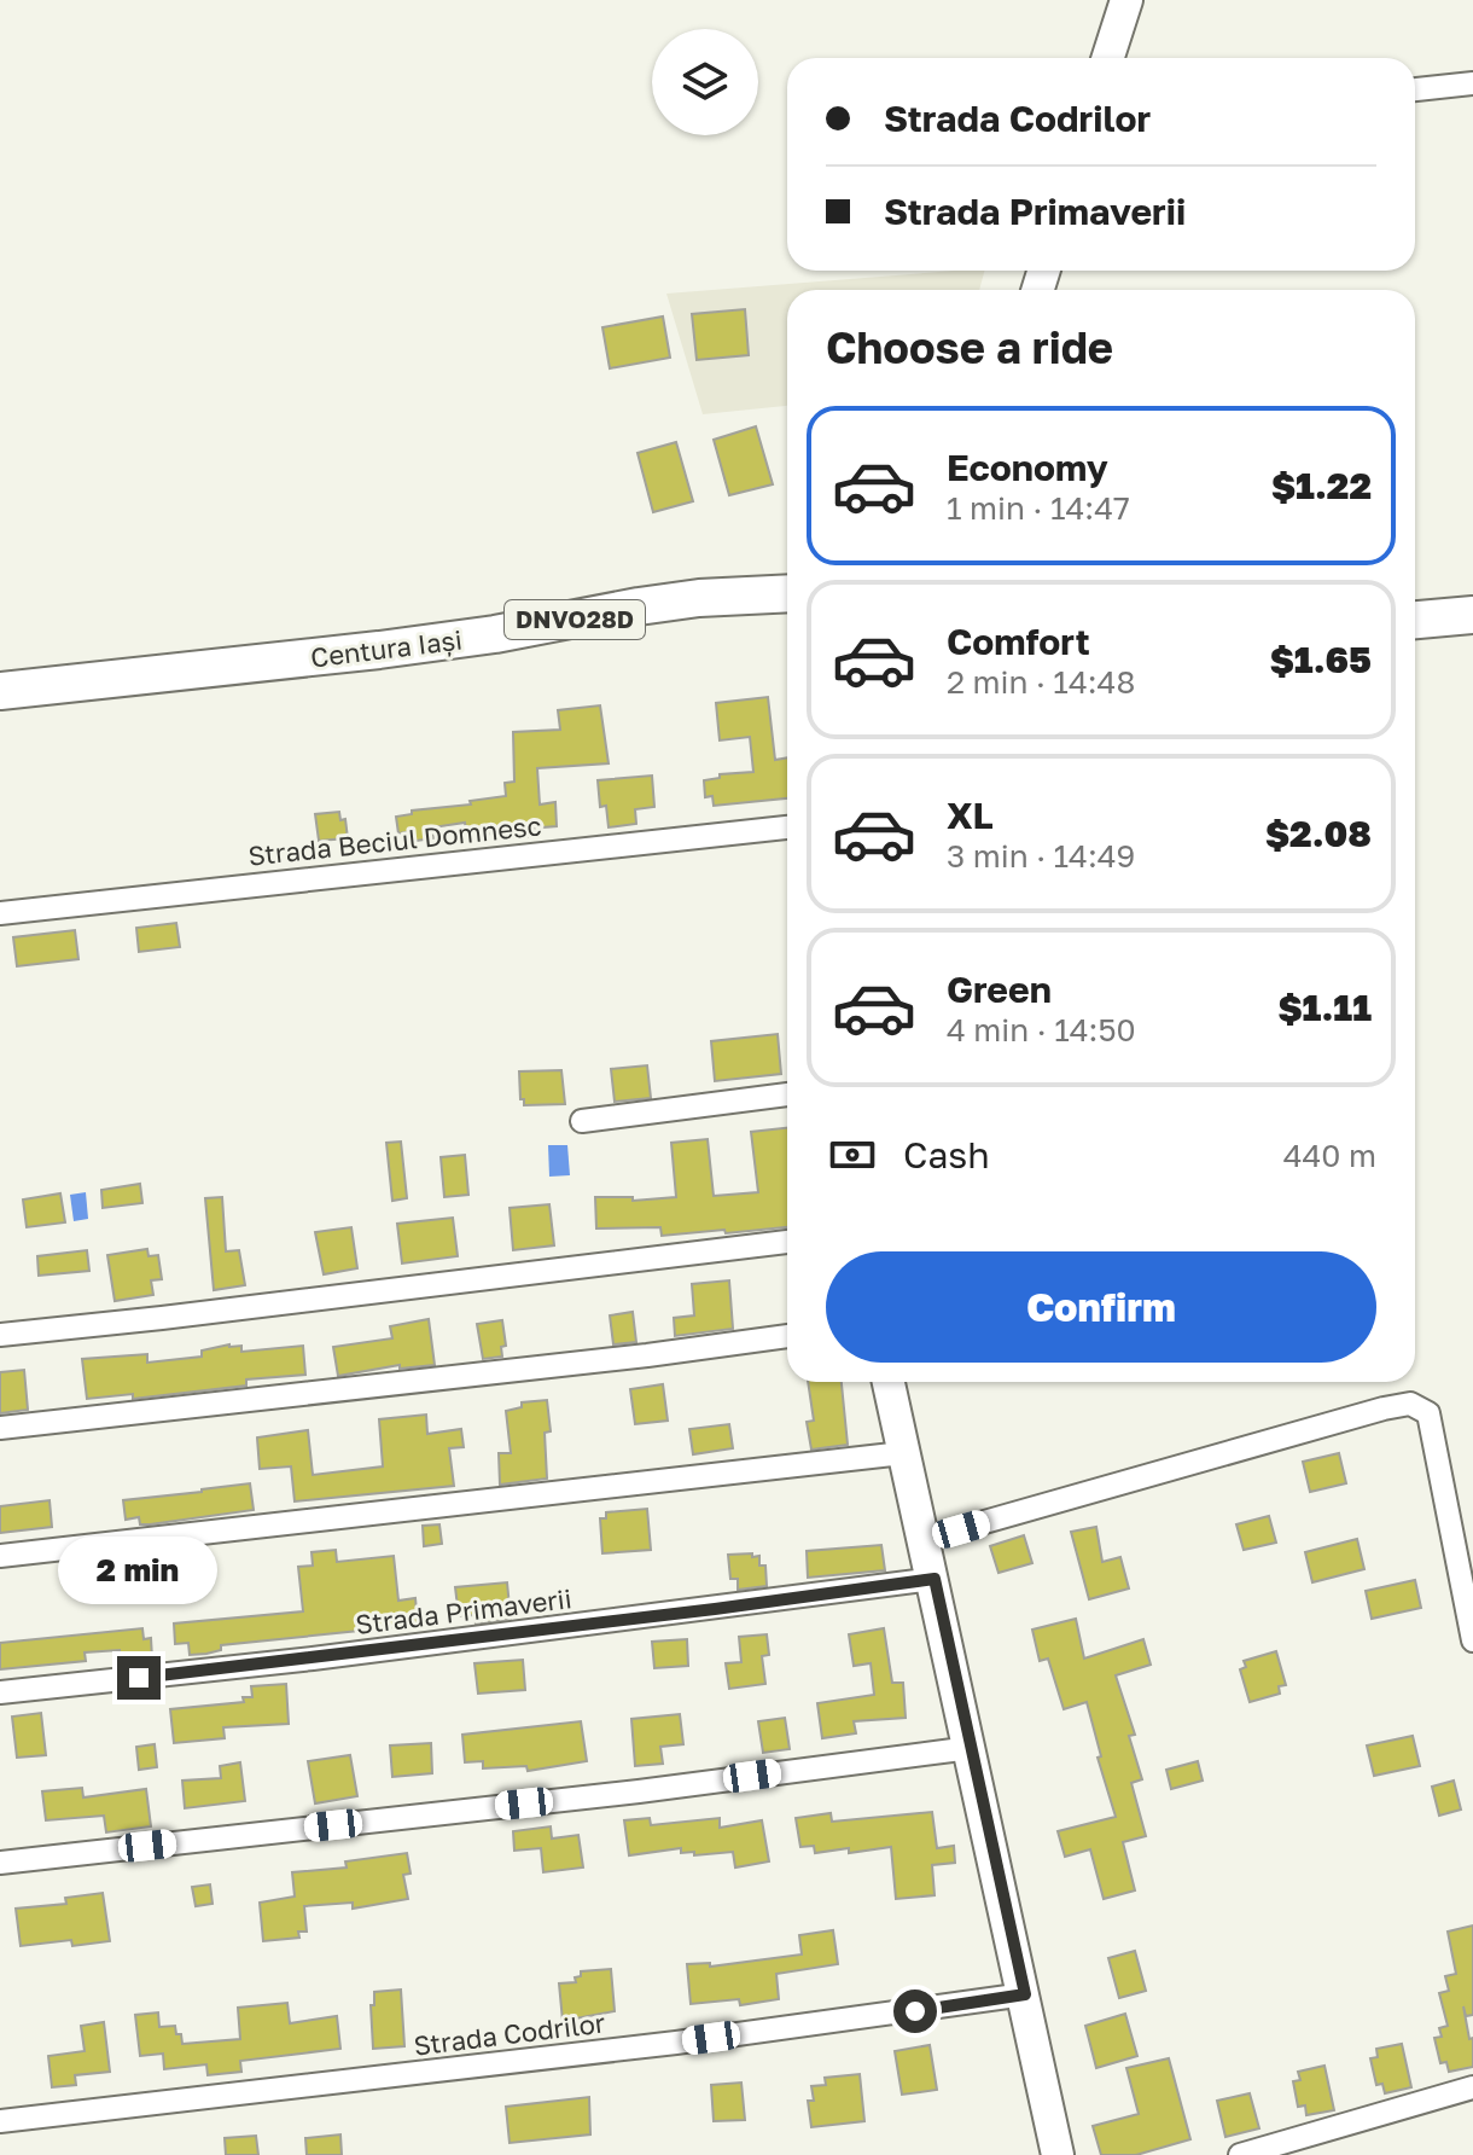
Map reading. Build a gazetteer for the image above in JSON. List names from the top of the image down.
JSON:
{
  "streets": {
    "main road": ["DNVO28D", "Centura Iași"],
    "street": ["Strada Beciul Domnesc", "Strada Primaverii", "Strada Codrilor"]
  },
  "page": {
    "banner": ["Strada Codrilor", "Strada Primaverii"],
    "heading": "Choose a ride",
    "list": [
      {
        "name": "Economy",
        "note": "1 min · 14:47",
        "value": "$1.22"
      },
      {
        "name": "Comfort",
        "note": "2 min · 14:48",
        "value": "$1.65"
      },
      {
        "name": "XL",
        "note": "3 min · 14:49",
        "value": "$2.08"
      },
      {
        "name": "Green",
        "note": "4 min · 14:50",
        "value": "$1.11"
      }
    ],
    "pay": ["Cash", "440 m"],
    "buttons": "Confirm",
    "bubble": "2 min"
  }
}
